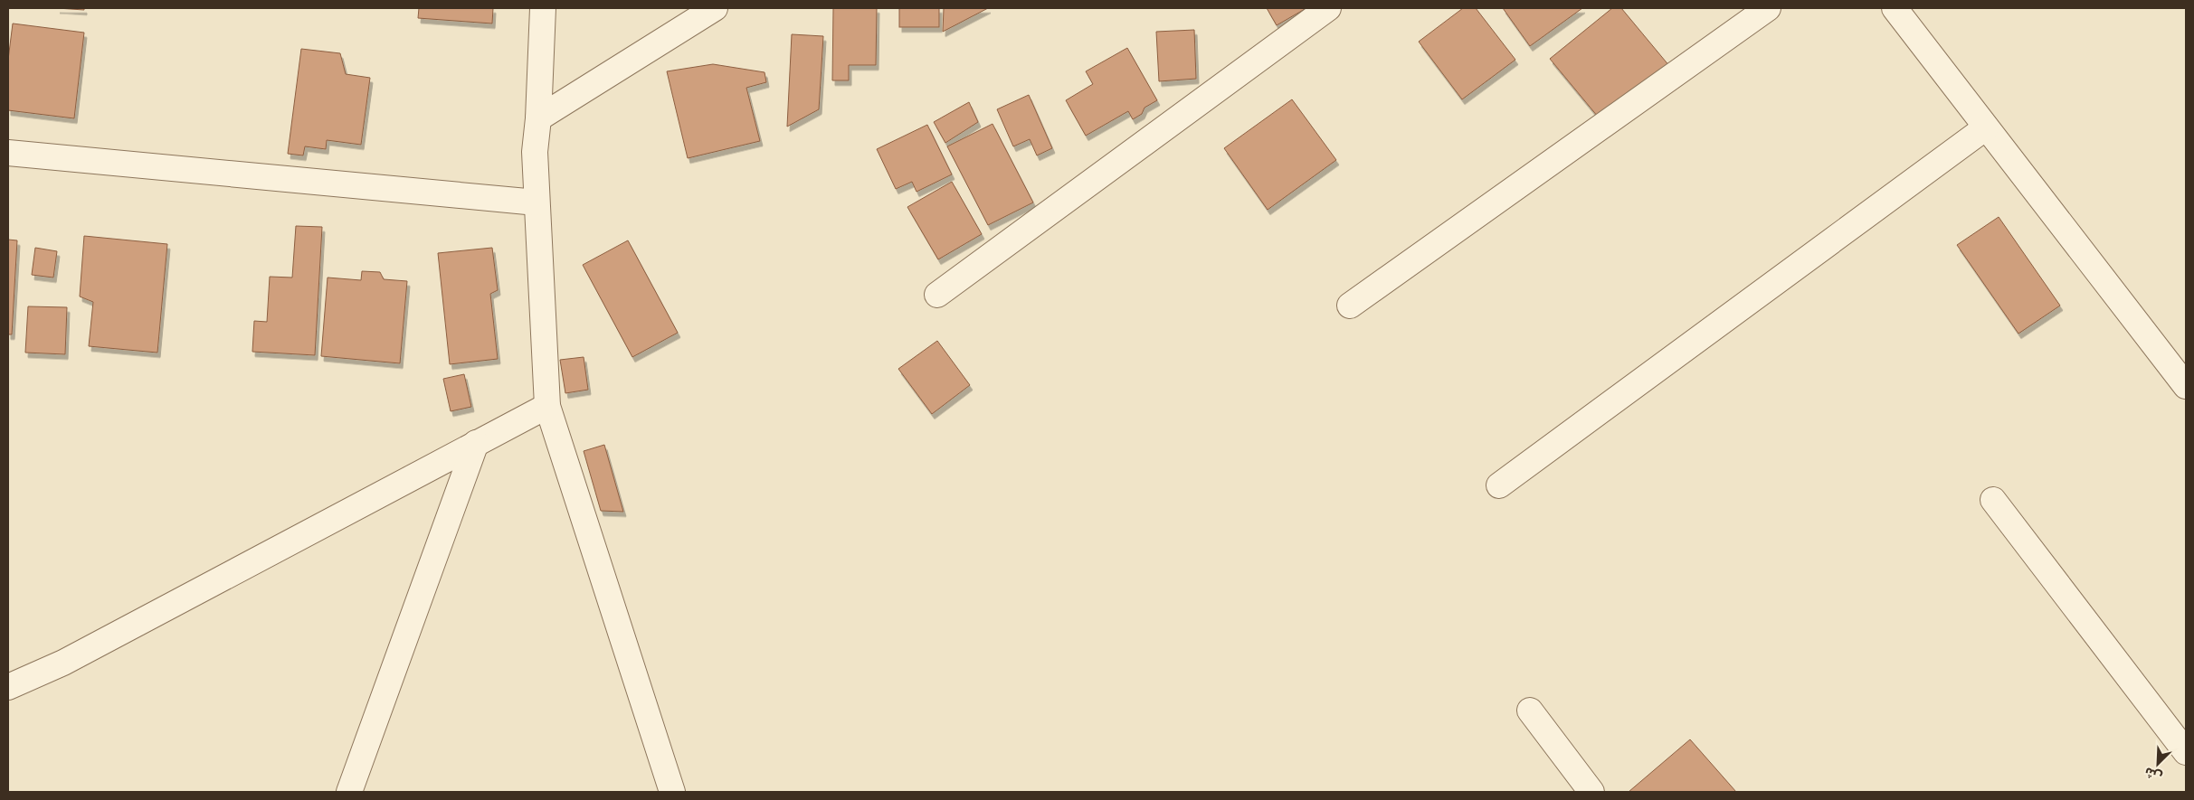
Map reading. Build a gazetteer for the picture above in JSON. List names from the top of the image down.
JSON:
{
  "north": "bottom left"
}
